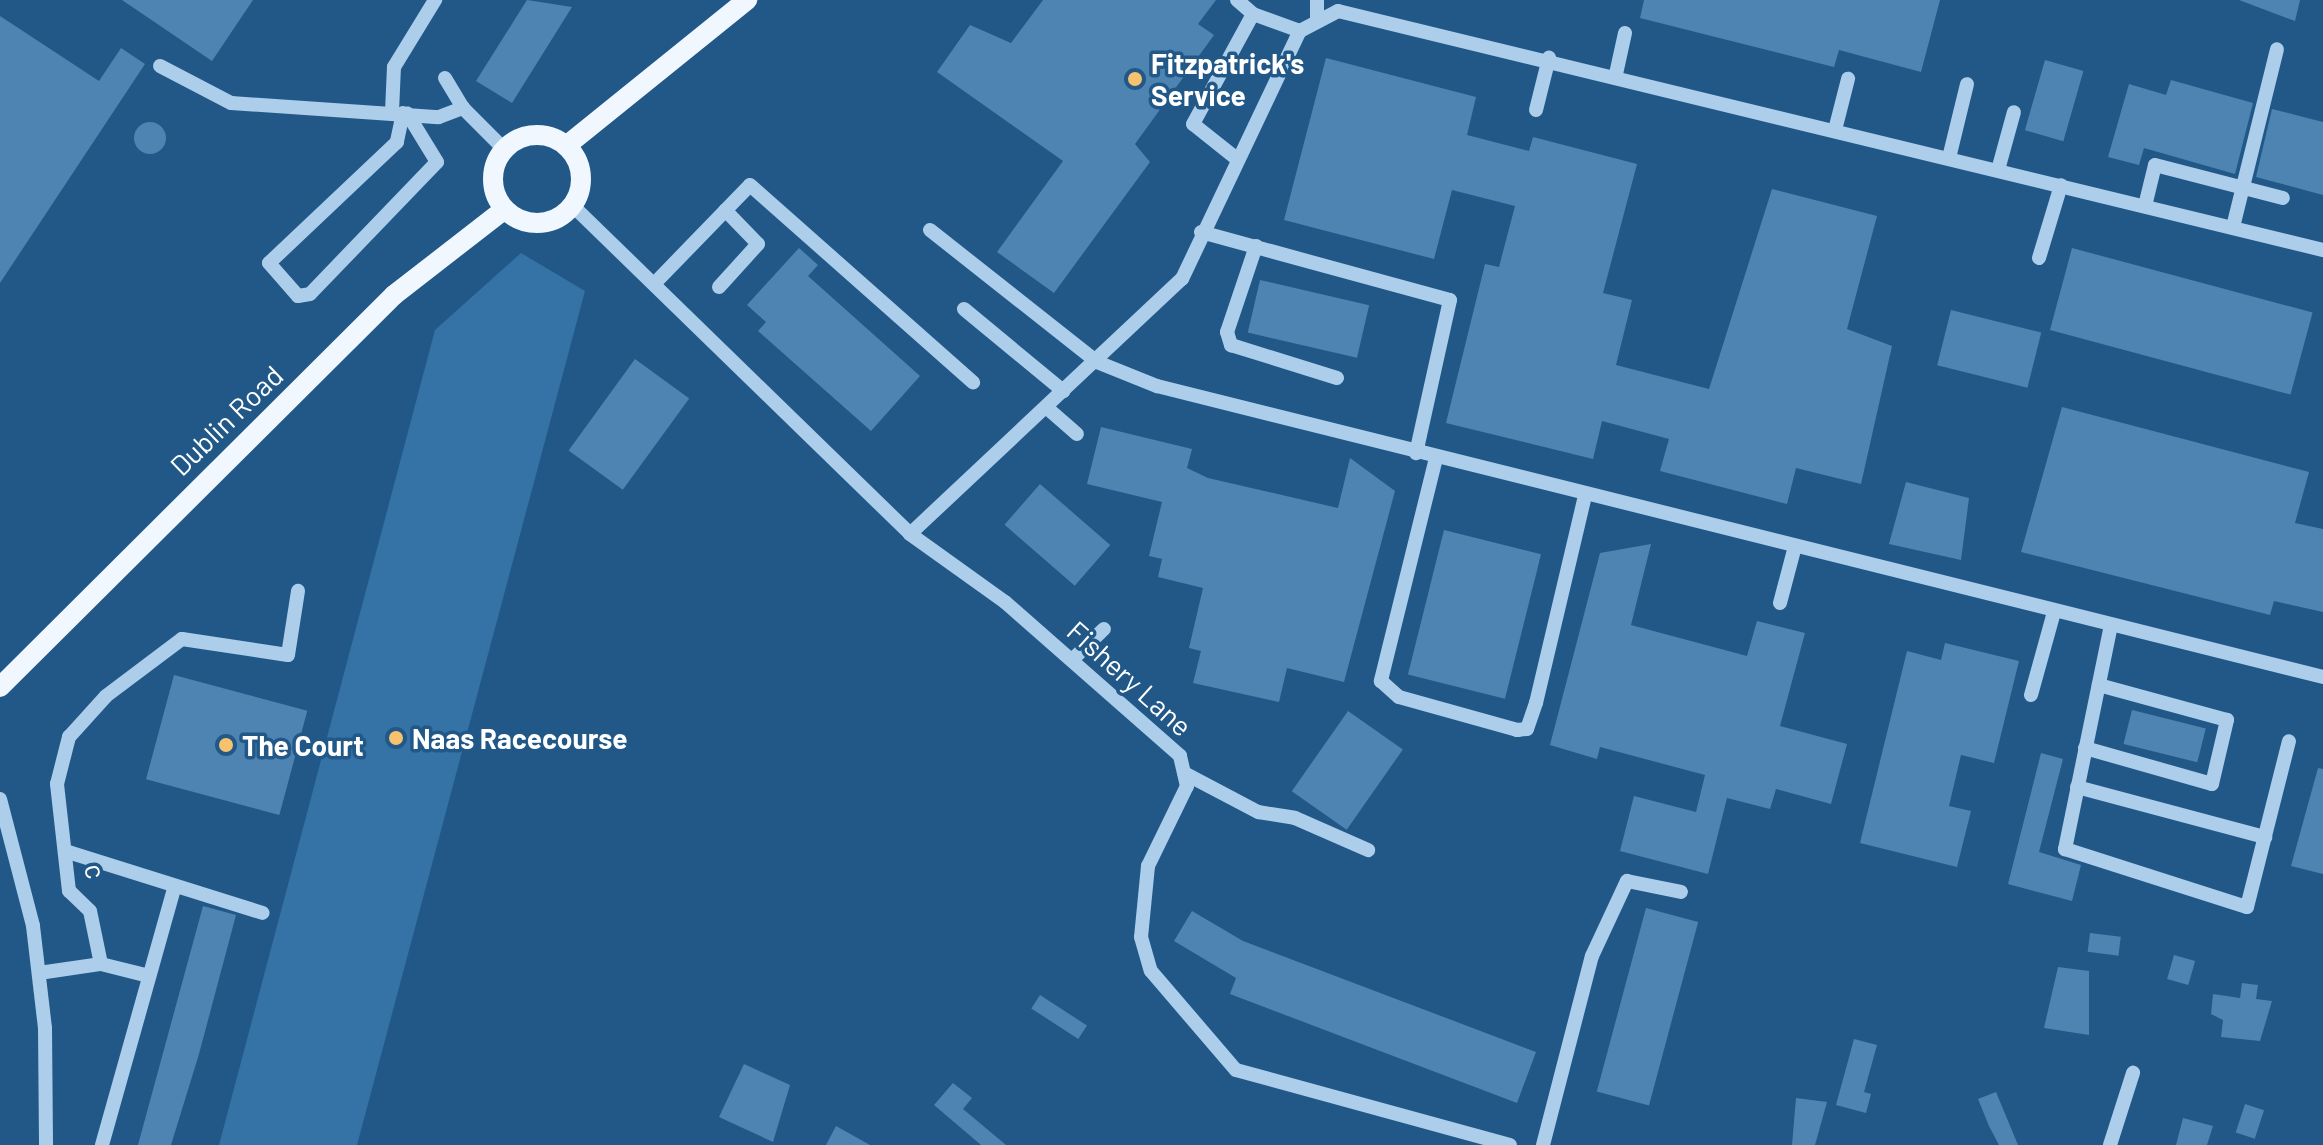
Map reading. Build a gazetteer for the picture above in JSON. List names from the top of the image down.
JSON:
{
  "streets": {
    "main road": ["Dublin Road"],
    "street": ["Fishery Lane", "c"]
  },
  "crossings": [
    ["Dublin Road", "Fishery Lane"]
  ],
  "places": ["Fitzpatrick's Service", "Naas Racecourse", "The Court"]
}
